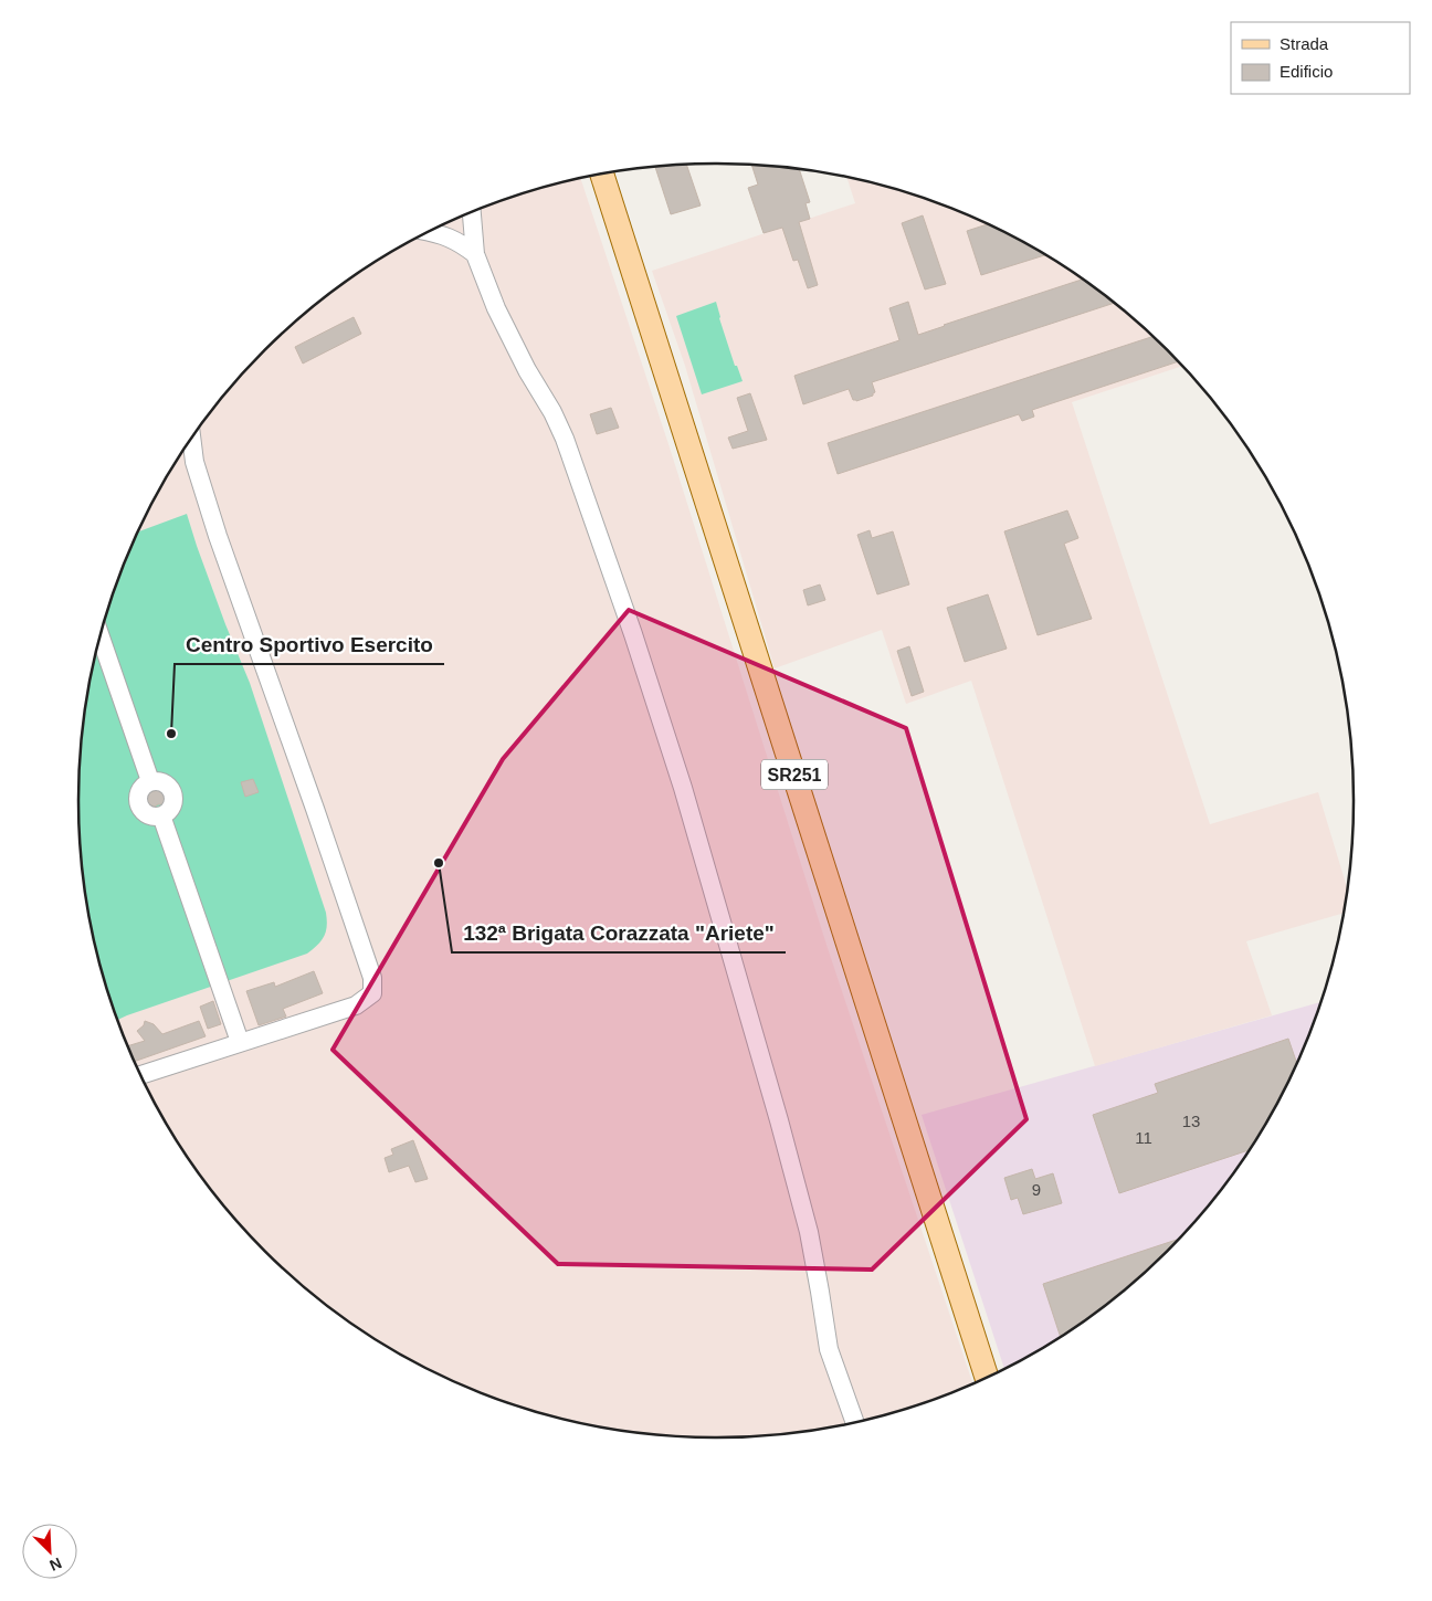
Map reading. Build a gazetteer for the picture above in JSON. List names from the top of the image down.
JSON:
{
  "streets": {
    "main road": ["SR251"]
  },
  "places": ["Centro Sportivo Esercito", "132ª Brigata Corazzata \"Ariete\""],
  "house_numbers": ["13", "11", "9"],
  "legend": ["Strada", "Edificio"],
  "north": "bottom right"
}
